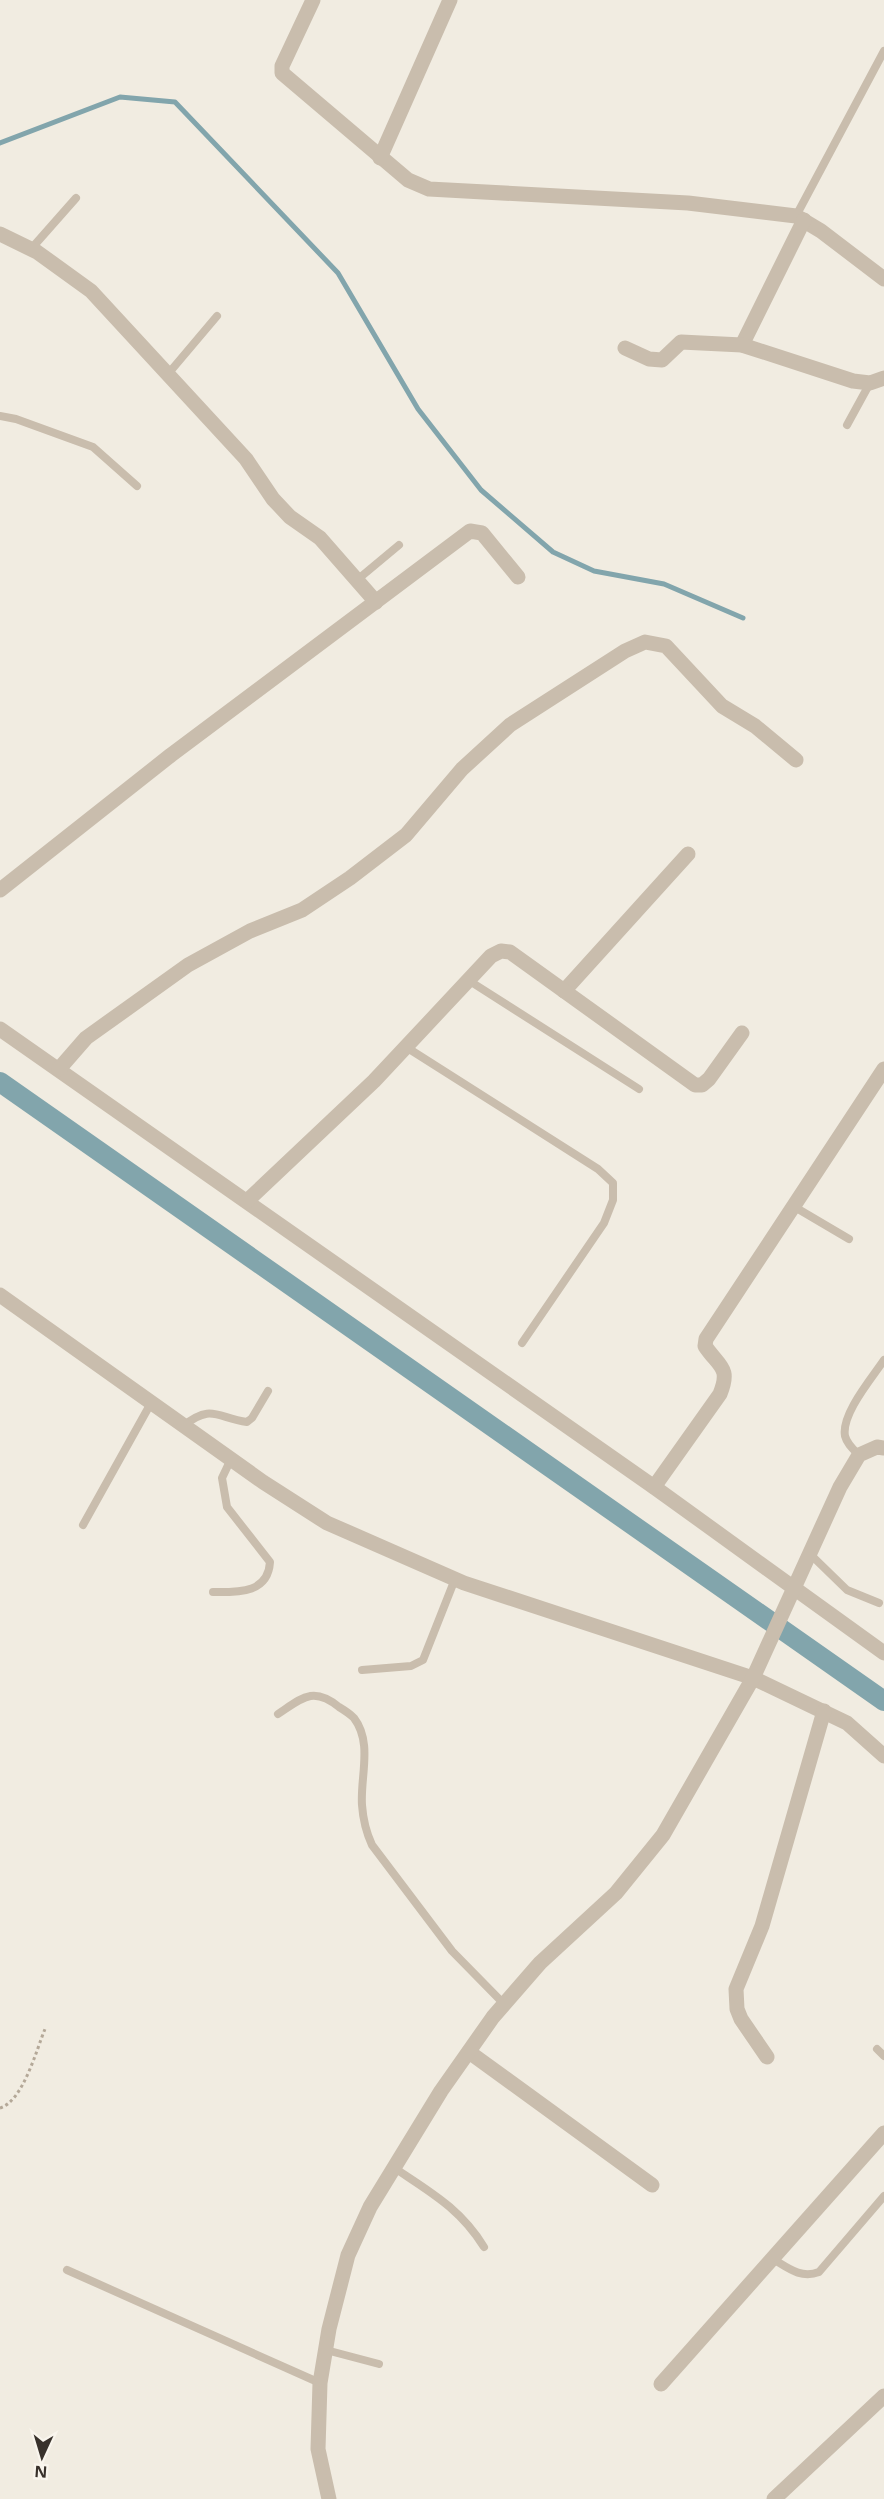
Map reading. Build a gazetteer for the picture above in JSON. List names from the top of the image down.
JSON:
{
  "north": "bottom"
}
